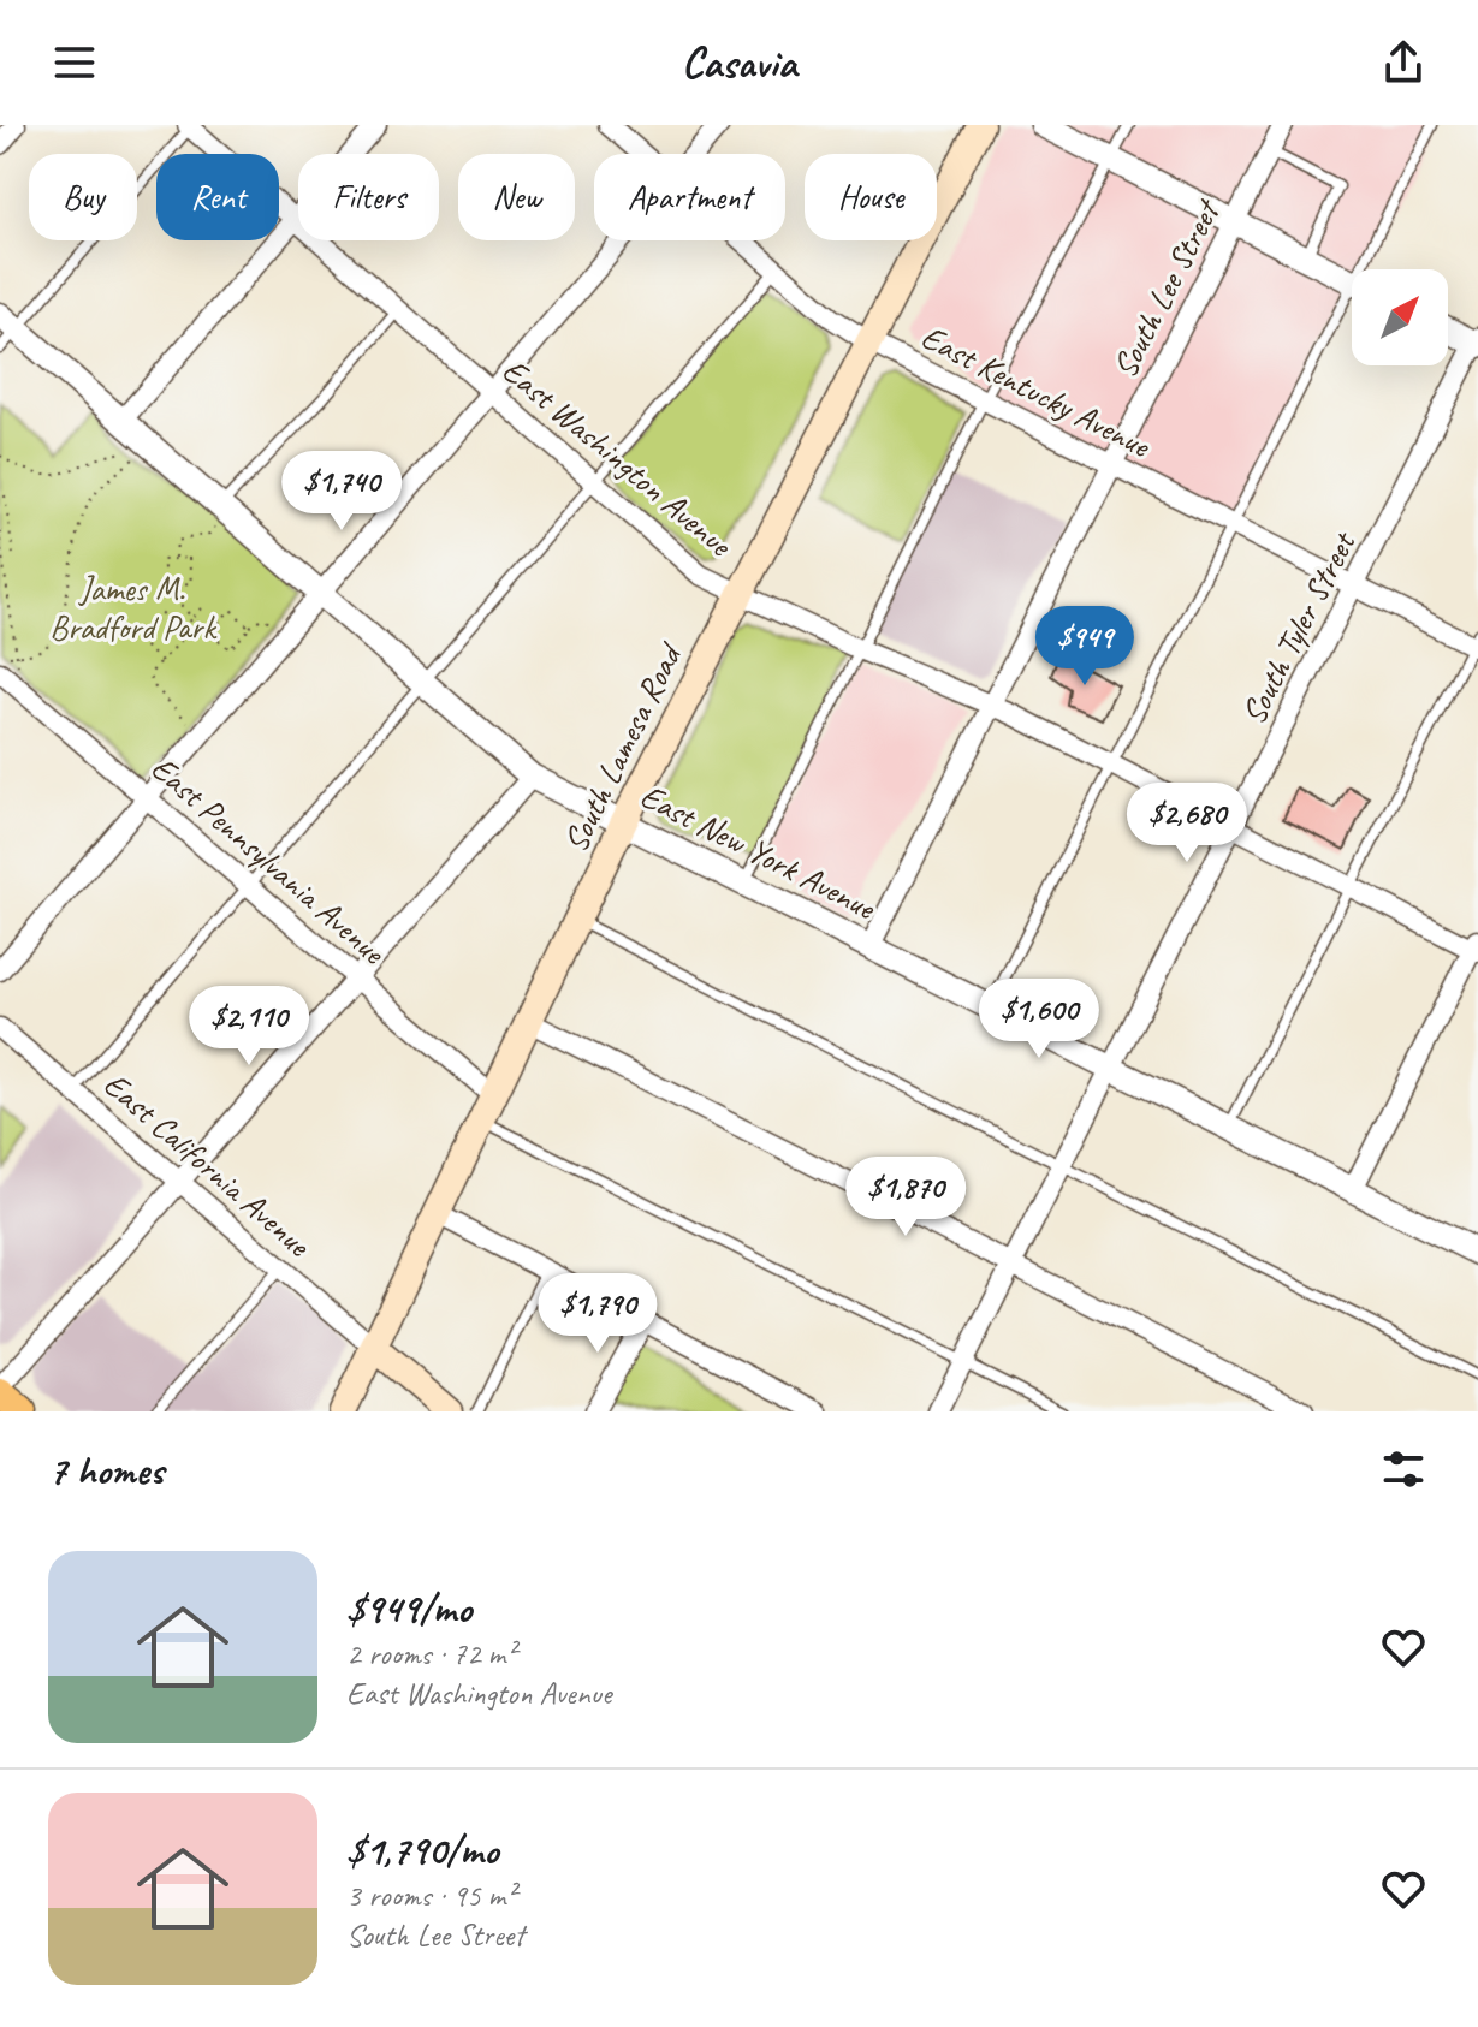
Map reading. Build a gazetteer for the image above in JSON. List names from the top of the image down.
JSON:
{
  "streets": {
    "main road": ["South Lamesa Road"],
    "street": [
      "South Lee Street",
      "East Kentucky Avenue",
      "East Washington Avenue",
      "South Tyler Street",
      "East New York Avenue",
      "East Pennsylvania Avenue",
      "East California Avenue"
    ]
  },
  "crossings": [
    ["South Lee Street", "East Kentucky Avenue"],
    ["South Lee Street", "East Washington Avenue"],
    ["South Lee Street", "East New York Avenue"],
    ["East Kentucky Avenue", "South Tyler Street"],
    ["East Kentucky Avenue", "South Lamesa Road"],
    ["East Washington Avenue", "South Tyler Street"],
    ["East Washington Avenue", "South Lamesa Road"],
    ["South Tyler Street", "East New York Avenue"],
    ["South Lamesa Road", "East New York Avenue"],
    ["South Lamesa Road", "East Pennsylvania Avenue"],
    ["South Lamesa Road", "East California Avenue"]
  ],
  "parks": ["James M. Bradford Park"],
  "north": "top right",
  "page": {
    "header": "Casavia",
    "chip": [
      "Buy",
      "Rent",
      "Filters",
      "New",
      "Apartment",
      "House"
    ],
    "price": [
      "$1,740",
      "$949",
      "$2,680",
      "$1,600",
      "$2,110",
      "$1,870",
      "$1,790"
    ],
    "heading": "7 homes",
    "list": [
      {
        "name": "$949/mo",
        "note": "2 rooms · 72 m² · East Washington Avenue"
      },
      {
        "name": "$1,790/mo",
        "note": "3 rooms · 95 m² · South Lee Street"
      }
    ]
  }
}
